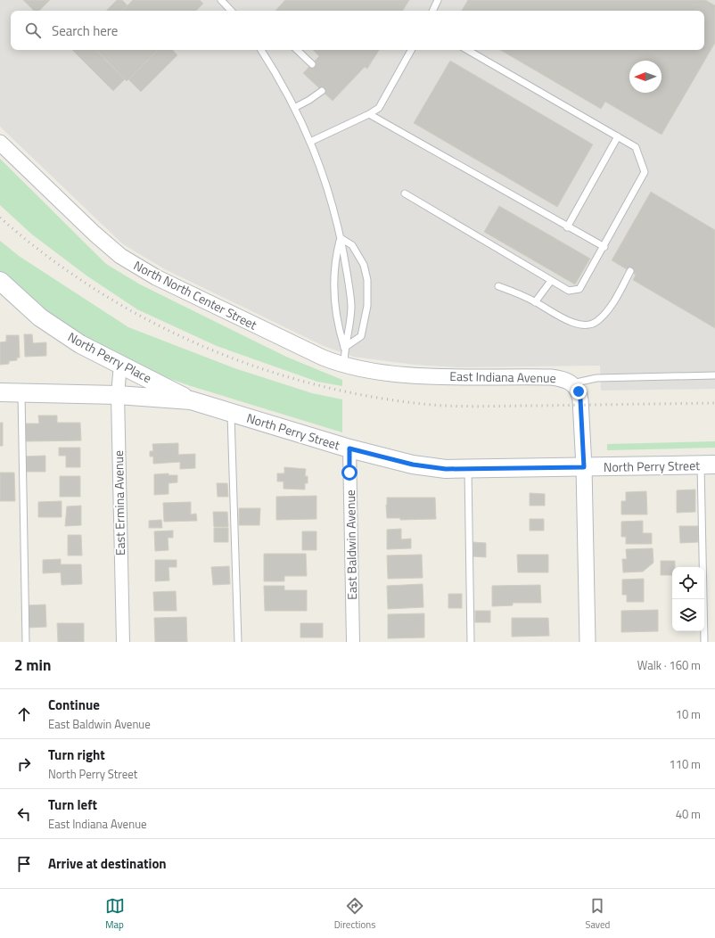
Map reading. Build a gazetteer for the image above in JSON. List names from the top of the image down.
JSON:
{
  "streets": {
    "main road": ["North Perry Place", "North Perry Street"],
    "street": [
      "North North Center Street",
      "East Indiana Avenue",
      "East Ermina Avenue",
      "East Baldwin Avenue"
    ]
  },
  "crossings": [
    ["North North Center Street", "East Indiana Avenue"],
    ["North Perry Place", "North Perry Street"],
    ["North Perry Place", "East Ermina Avenue"],
    ["East Indiana Avenue", "North Perry Street"],
    ["North Perry Street", "East Ermina Avenue"],
    ["North Perry Street", "East Baldwin Avenue"]
  ],
  "north": "left",
  "page": {
    "search": "Search here",
    "heading": ["2 min", "Walk · 160 m"],
    "list": [
      ["Continue", "East Baldwin Avenue", "10 m"],
      ["Turn right", "North Perry Street", "110 m"],
      ["Turn left", "East Indiana Avenue", "40 m"],
      "Arrive at destination"
    ],
    "nav": ["Map", "Directions", "Saved"]
  }
}
